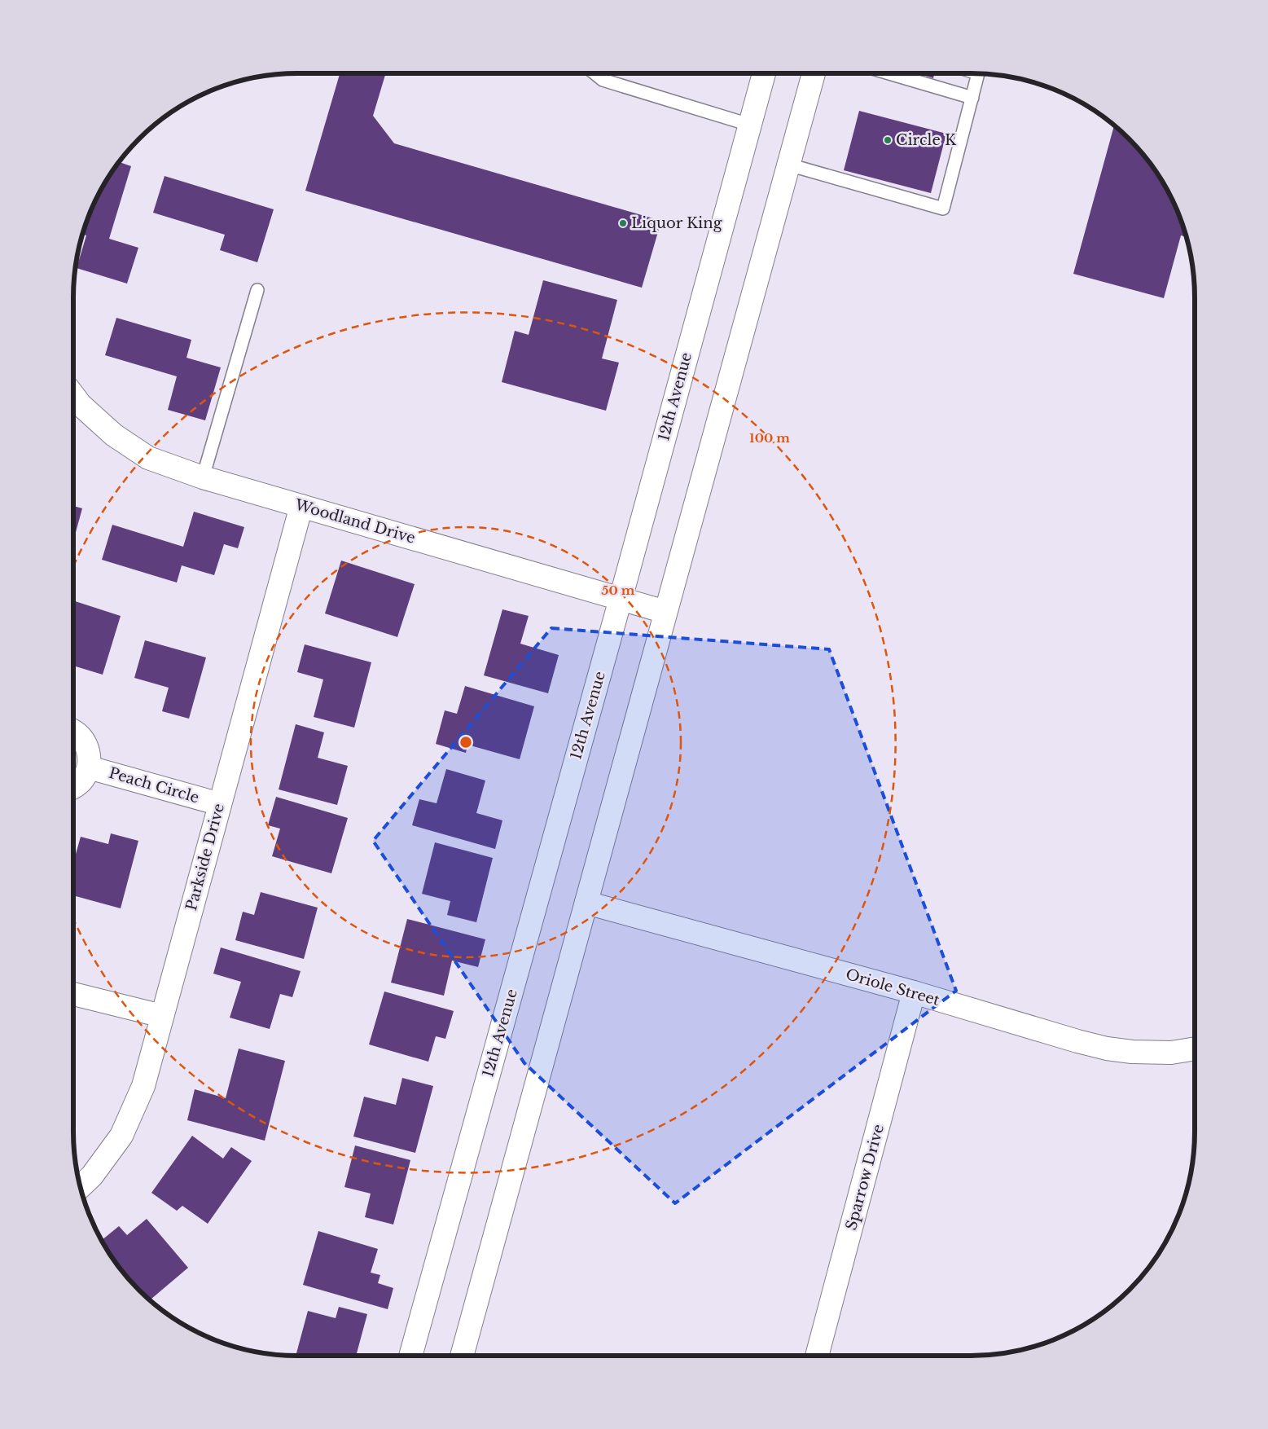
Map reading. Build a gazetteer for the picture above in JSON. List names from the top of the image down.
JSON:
{
  "streets": {
    "street": [
      "12th Avenue",
      "Woodland Drive",
      "Peach Circle",
      "Parkside Drive",
      "Oriole Street",
      "Sparrow Drive"
    ]
  },
  "crossings": [
    ["12th Avenue", "Woodland Drive"],
    ["Woodland Drive", "Parkside Drive"],
    ["Peach Circle", "Parkside Drive"],
    ["Oriole Street", "Sparrow Drive"]
  ],
  "places": ["Circle K", "Liquor King"],
  "rings": ["100 m", "50 m"]
}
